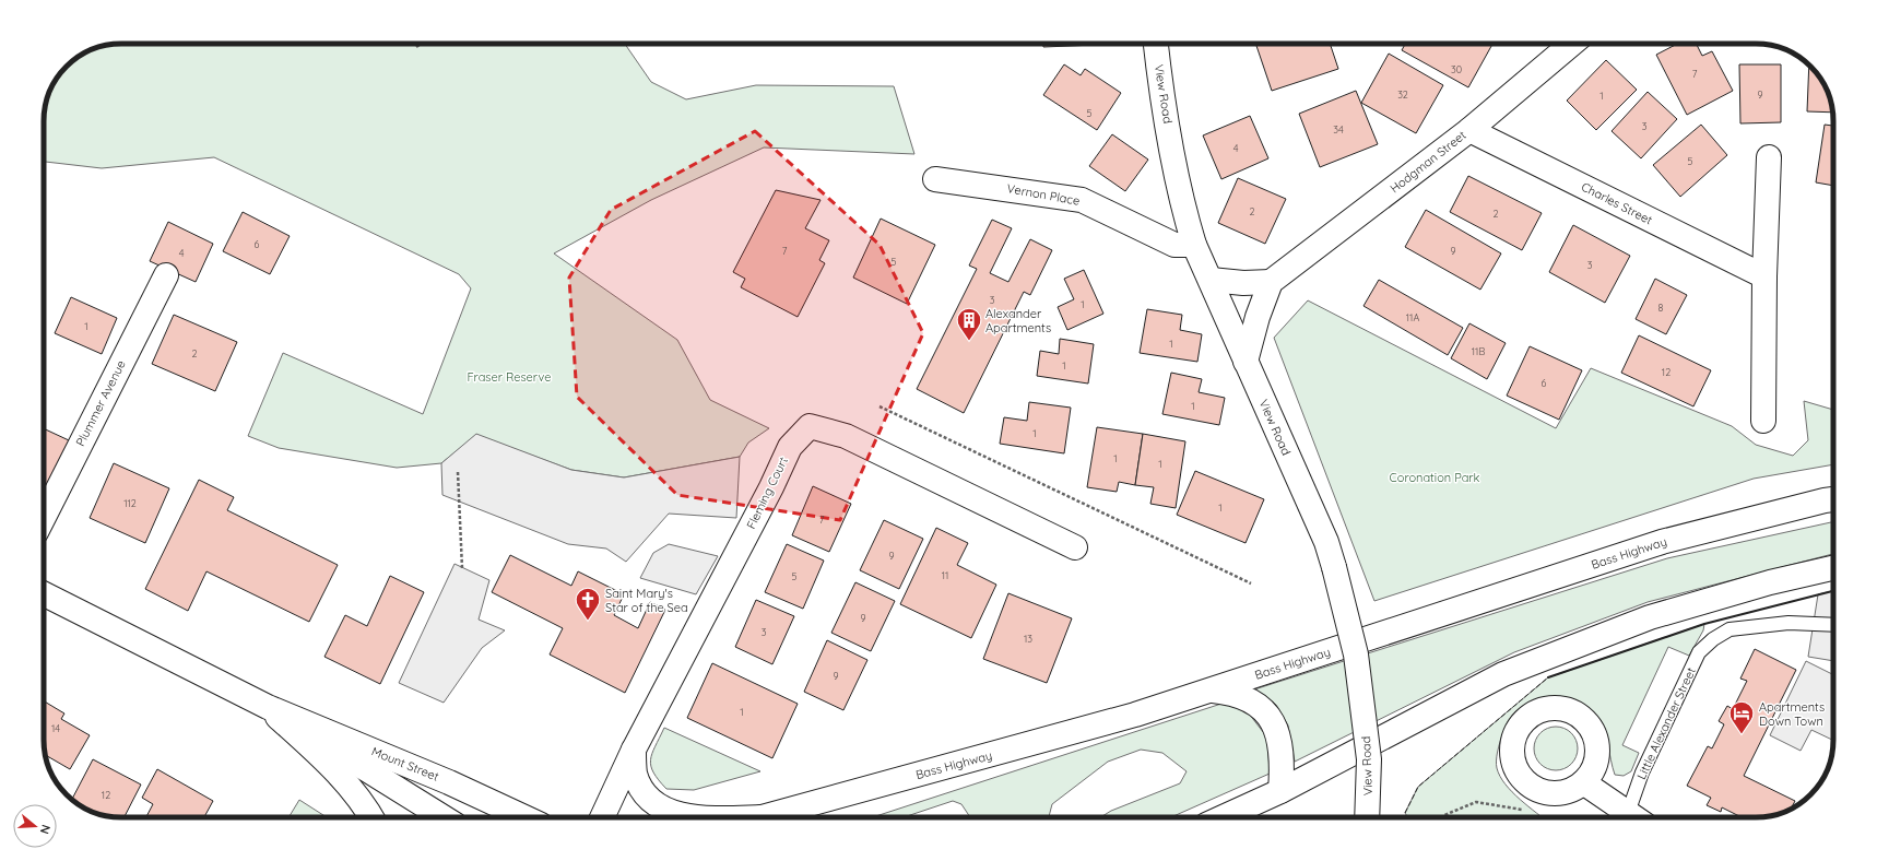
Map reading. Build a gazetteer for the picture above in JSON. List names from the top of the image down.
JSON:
{
  "streets": {
    "main road": [
      "View Road",
      "Hodgman Street",
      "Vernon Place",
      "Charles Street",
      "Plummer Avenue",
      "Fleming Court",
      "Bass Highway",
      "Mount Street"
    ],
    "lane": ["Little Alexander Street"]
  },
  "crossings": [
    ["View Road", "Vernon Place"],
    ["Hodgman Street", "Charles Street"],
    ["Fleming Court", "Bass Highway"]
  ],
  "parks": ["Fraser Reserve", "Coronation Park"],
  "places": {
    "building": ["Alexander Apartments"],
    "church": ["Saint Mary's Star of the Sea"],
    "hotel": ["Apartments Down Town"]
  },
  "house_numbers": [
    "30",
    "7",
    "32",
    "9",
    "1",
    "5",
    "3",
    "34",
    "4",
    "5",
    "2",
    "2",
    "6",
    "7",
    "9",
    "4",
    "5",
    "3",
    "3",
    "1",
    "8",
    "11A",
    "1",
    "1",
    "11B",
    "2",
    "1",
    "12",
    "6",
    "1",
    "1",
    "1",
    "1",
    "112",
    "1",
    "7",
    "9",
    "11",
    "5",
    "9",
    "3",
    "13",
    "9",
    "1",
    "14",
    "12"
  ],
  "north": "right"
}
